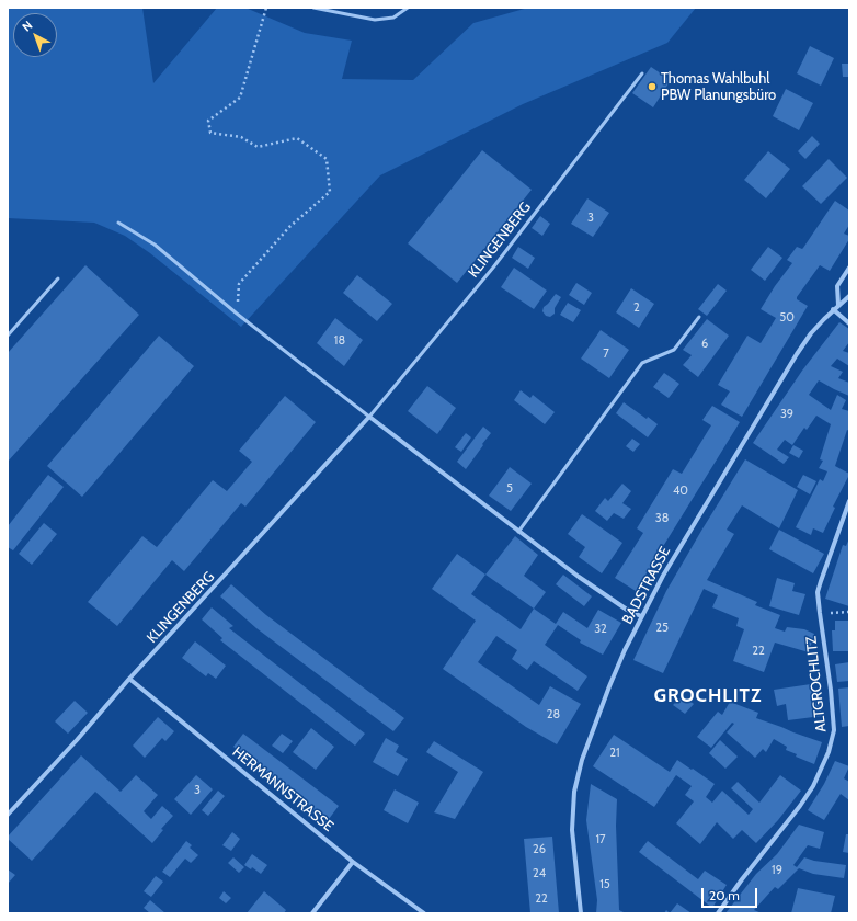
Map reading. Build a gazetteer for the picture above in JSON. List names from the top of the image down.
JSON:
{
  "streets": {
    "street": [
      "KLINGENBERG",
      "BADSTRASSE",
      "ALTGROCHLITZ",
      "HERMANNSTRASSE"
    ]
  },
  "crossings": [
    ["KLINGENBERG", "HERMANNSTRASSE"]
  ],
  "districts": ["GROCHLITZ"],
  "places": ["Thomas Wahlbuhl PBW Planungsbüro"],
  "house_numbers": [
    "3",
    "2",
    "50",
    "18",
    "6",
    "7",
    "39",
    "5",
    "40",
    "38",
    "25",
    "32",
    "22",
    "28",
    "21",
    "3",
    "17",
    "26",
    "19",
    "24",
    "15",
    "22"
  ],
  "scale_bar": "20 m",
  "north": "top left"
}
